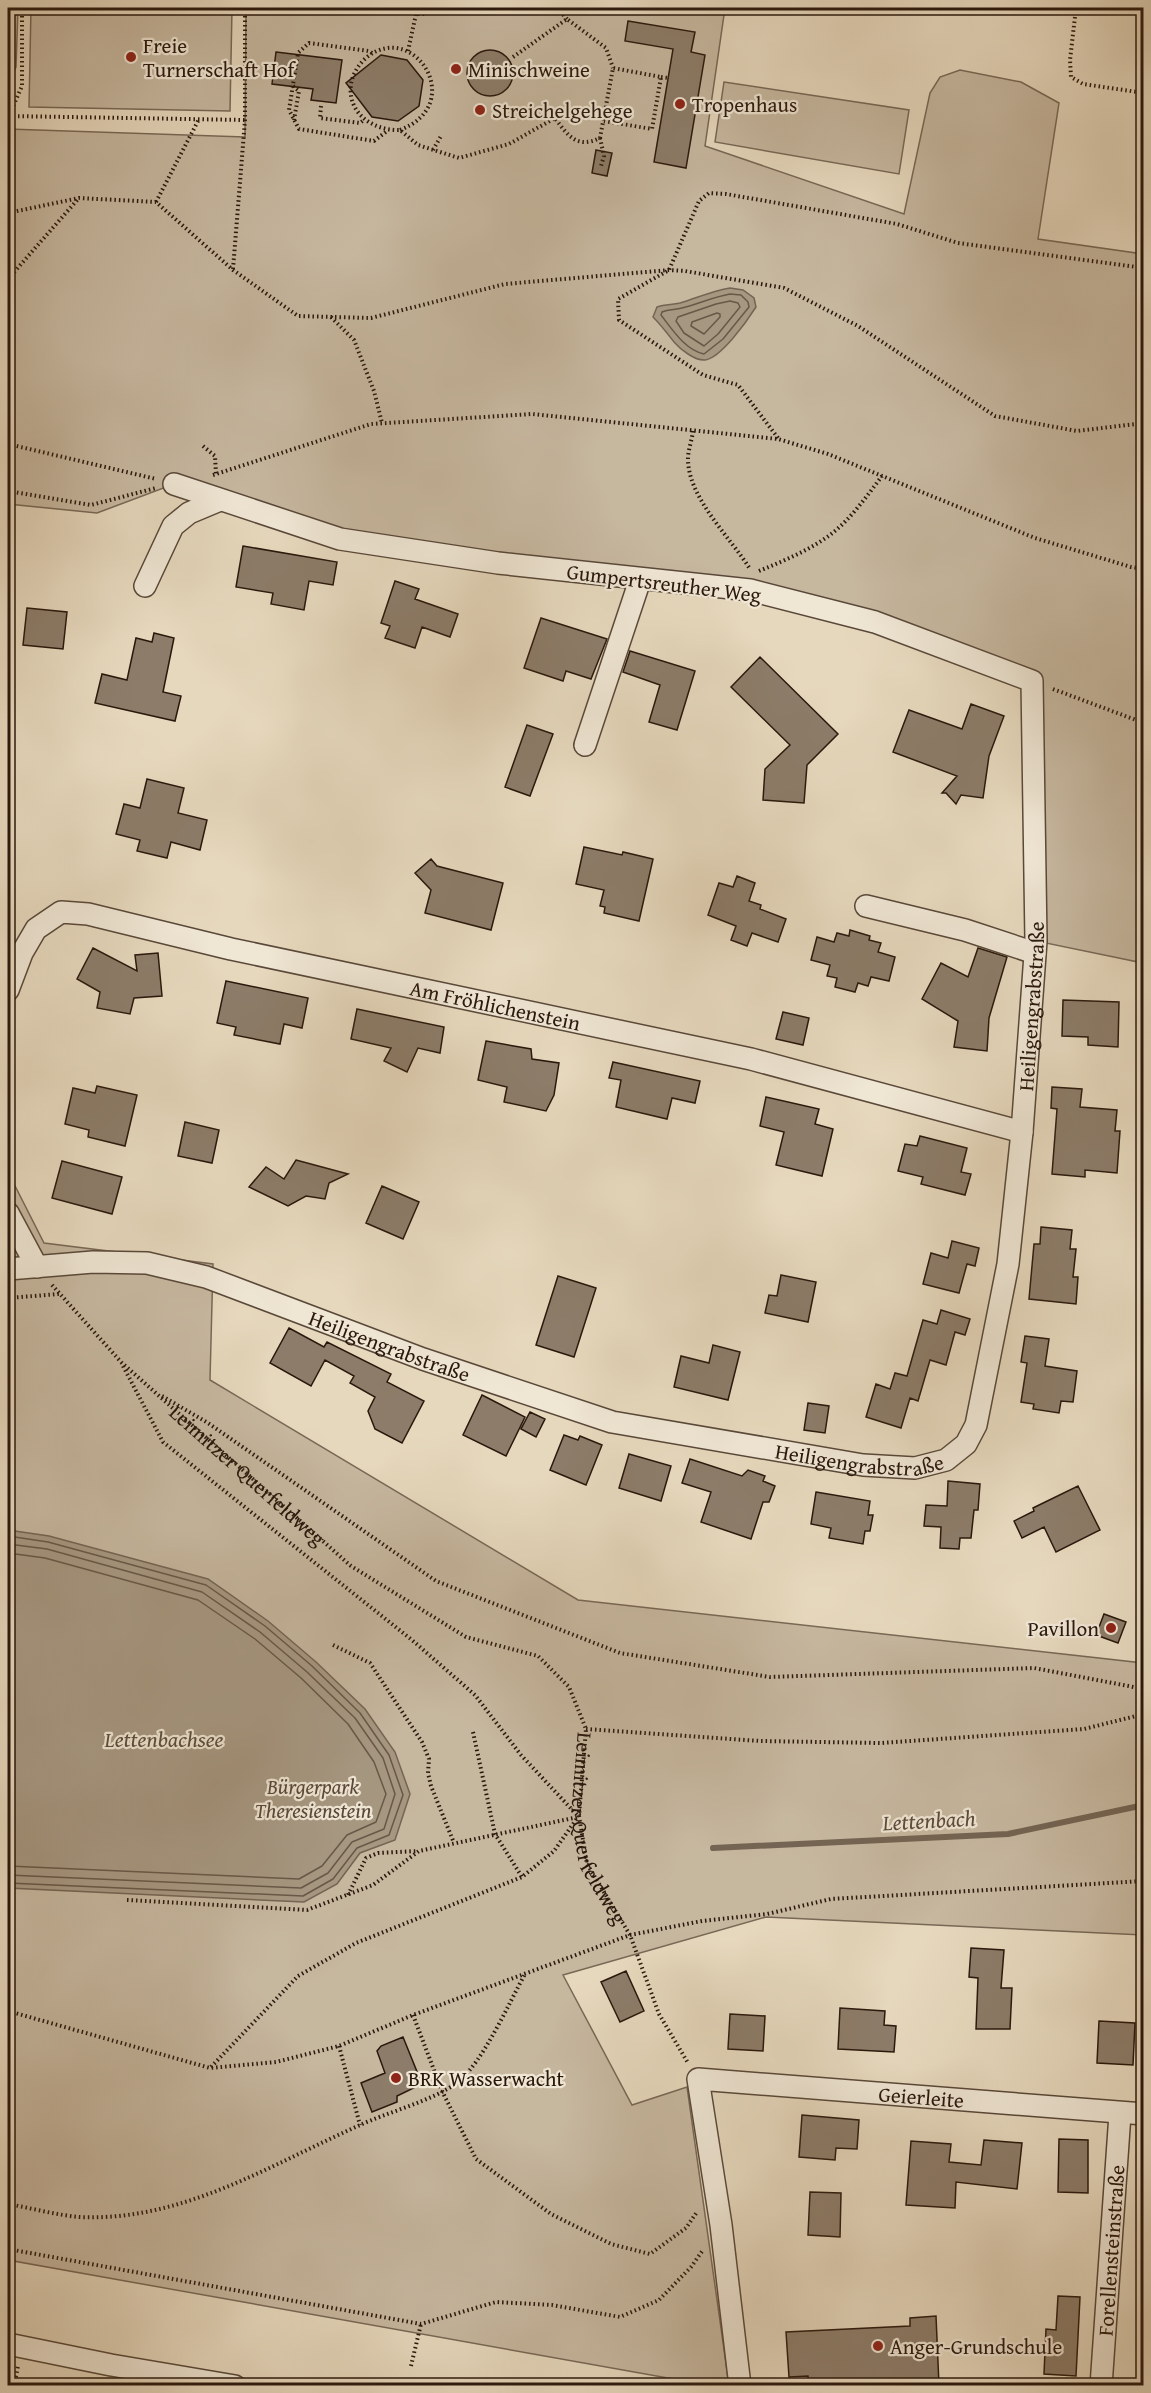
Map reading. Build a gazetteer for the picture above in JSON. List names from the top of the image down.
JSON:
{
  "streets": {
    "street": [
      "Gumpertsreuther Weg",
      "Am Fröhlichenstein",
      "Heiligengrabstraße",
      "Geierleite",
      "Forellensteinstraße"
    ],
    "path": ["Leimitzer Querfeldweg"]
  },
  "crossings": [
    ["Gumpertsreuther Weg", "Heiligengrabstraße"],
    ["Am Fröhlichenstein", "Heiligengrabstraße"],
    ["Heiligengrabstraße", "Leimitzer Querfeldweg"],
    ["Leimitzer Querfeldweg", "Geierleite"],
    ["Geierleite", "Forellensteinstraße"]
  ],
  "water": ["Lettenbachsee", "Lettenbach"],
  "parks": ["Bürgerpark Theresienstein"],
  "places": [
    "Freie Turnerschaft Hof",
    "Minischweine",
    "Tropenhaus",
    "Streichelgehege",
    "Pavillon",
    "BRK Wasserwacht",
    "Anger-Grundschule"
  ]
}
